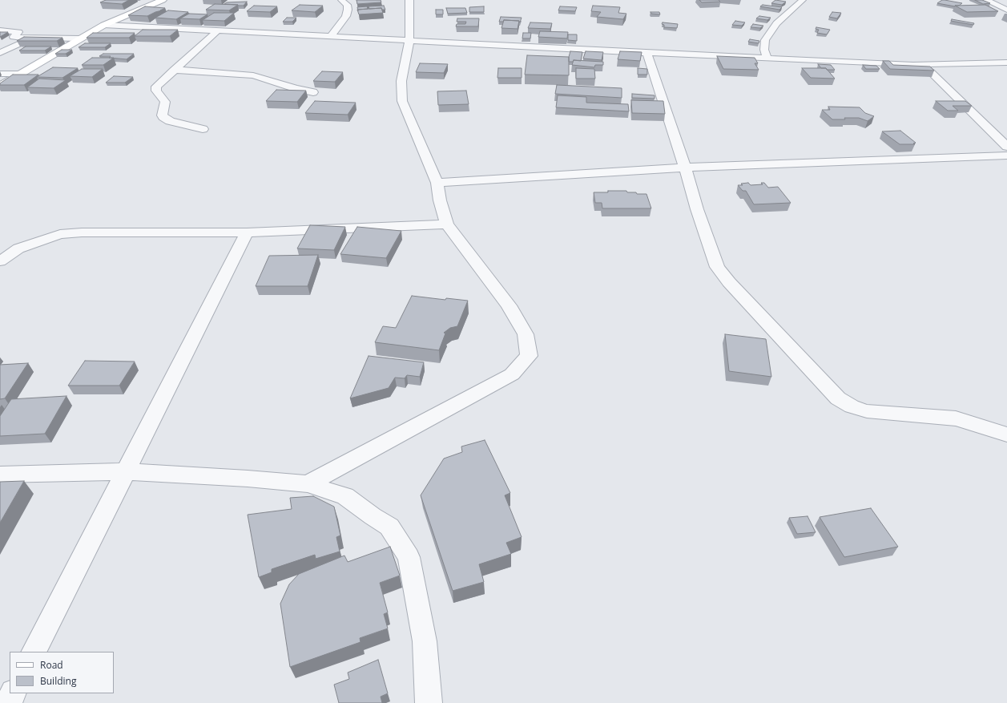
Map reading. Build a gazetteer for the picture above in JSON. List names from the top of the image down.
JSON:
{
  "legend": ["Road", "Building"]
}
